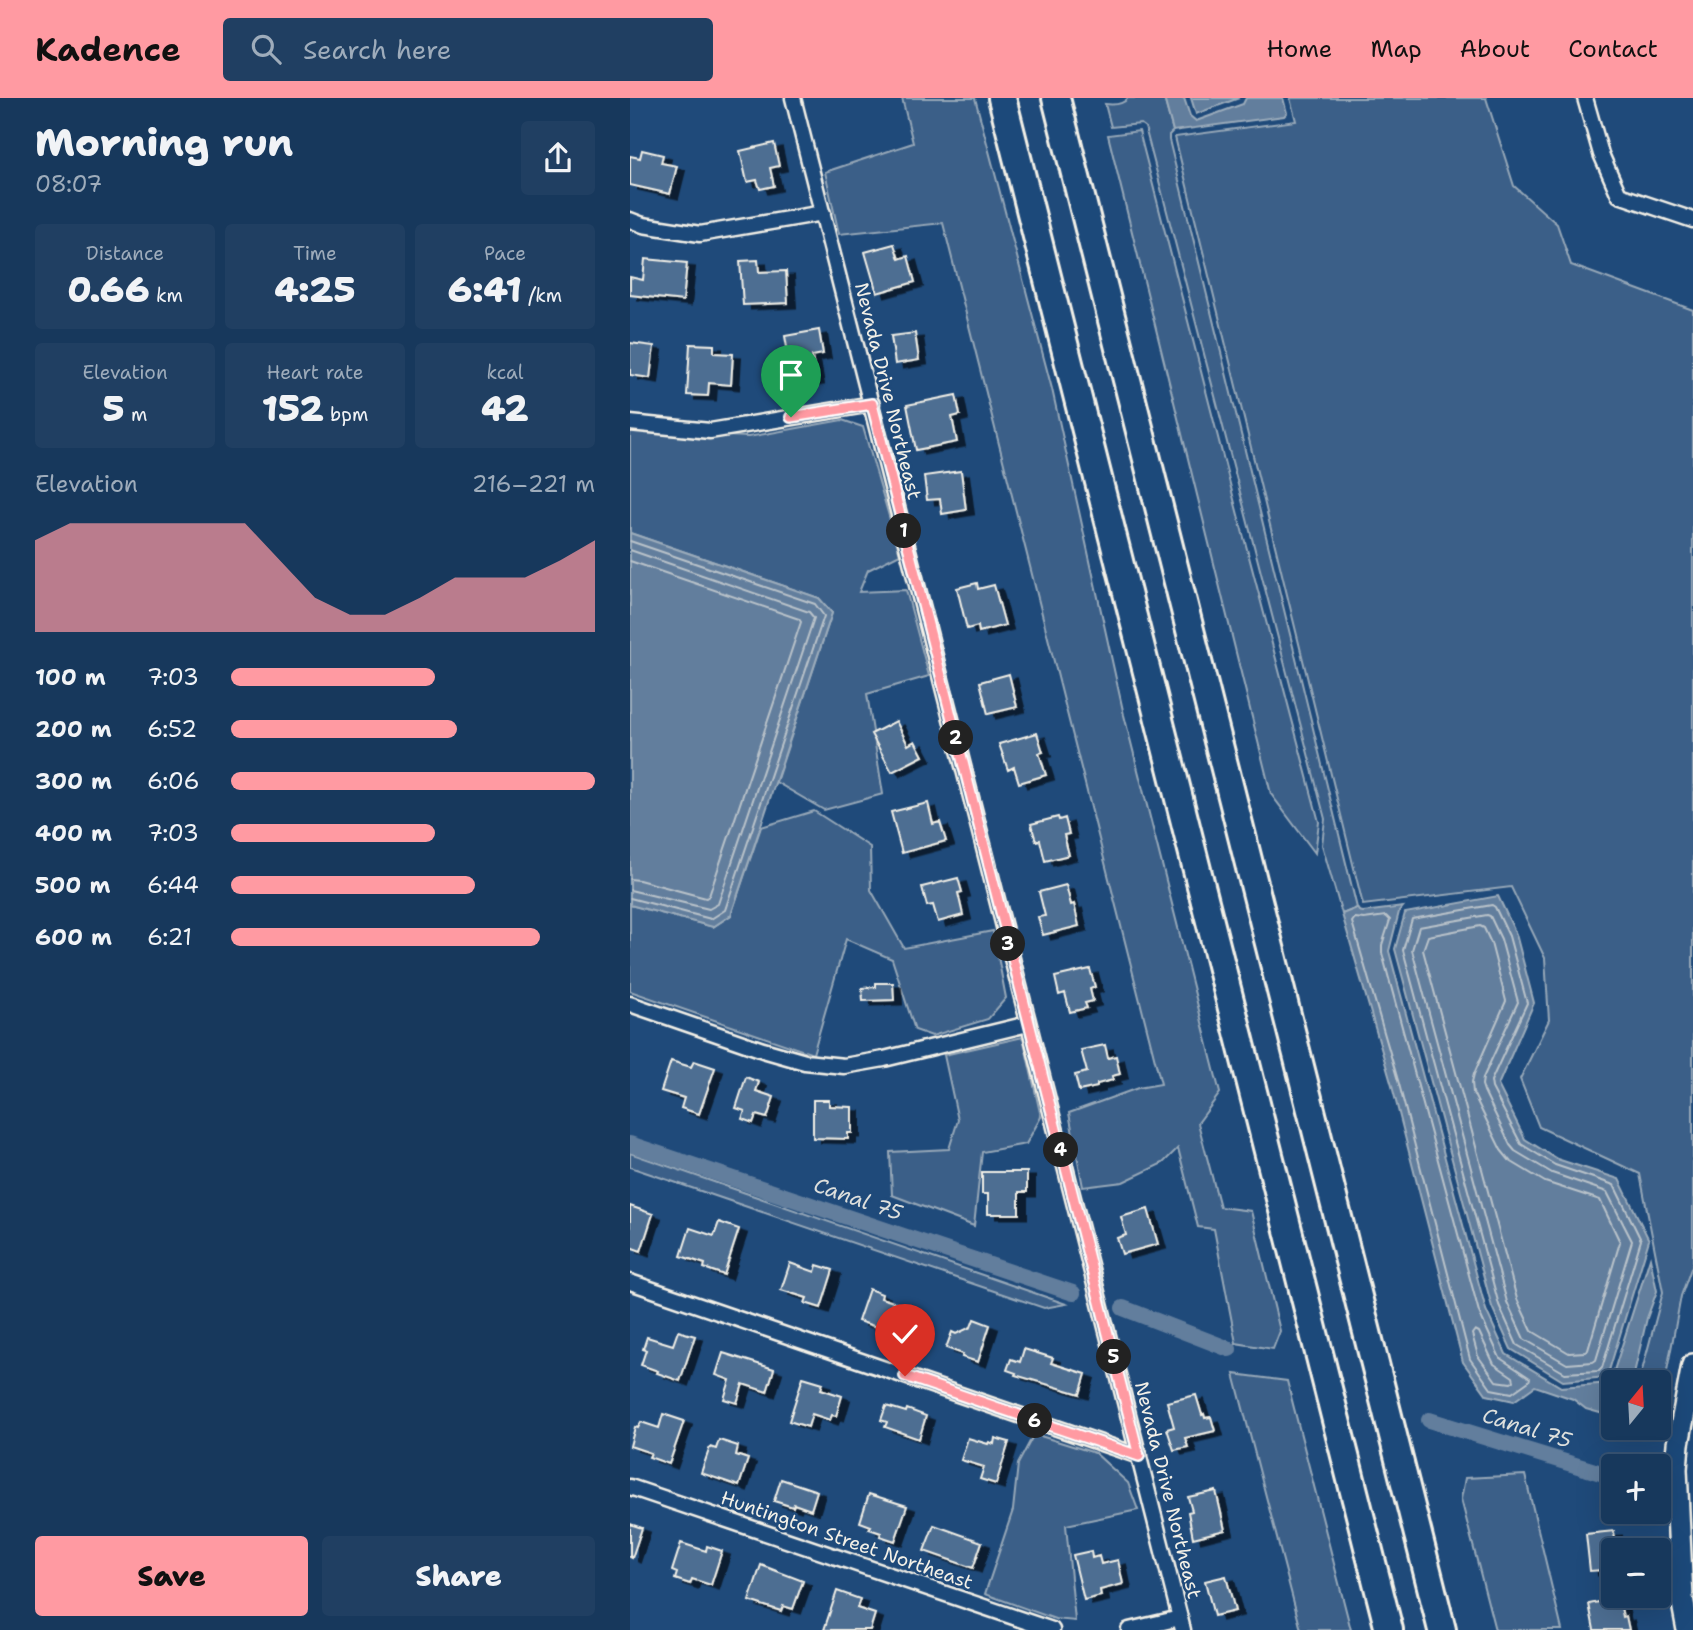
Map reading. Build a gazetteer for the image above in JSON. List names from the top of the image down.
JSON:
{
  "streets": {
    "street": ["Nevada Drive Northeast", "Huntington Street Northeast"]
  },
  "water": ["Canal 75"],
  "north": "top",
  "page": {
    "header": "Kadence",
    "search": "Search here",
    "nav": [
      "Home",
      "Map",
      "About",
      "Contact"
    ],
    "heading": ["Morning run", "08:07"],
    "stats": [
      ["Distance", "0.66 km"],
      ["Time", "4:25"],
      ["Pace", "6:41 /km"],
      ["Elevation", "5 m"],
      ["Heart rate", "152 bpm"],
      ["kcal", "42"]
    ],
    "chart": ["Elevation", "216–221 m"],
    "pins": [
      "1",
      "2",
      "3",
      "4",
      "5",
      "6"
    ],
    "list": [
      {
        "name": "100 m",
        "note": "7:03"
      },
      {
        "name": "200 m",
        "note": "6:52"
      },
      {
        "name": "300 m",
        "note": "6:06"
      },
      {
        "name": "400 m",
        "note": "7:03"
      },
      {
        "name": "500 m",
        "note": "6:44"
      },
      {
        "name": "600 m",
        "note": "6:21"
      }
    ],
    "map_buttons": ["+", "−"],
    "buttons": ["Save", "Share"]
  }
}
